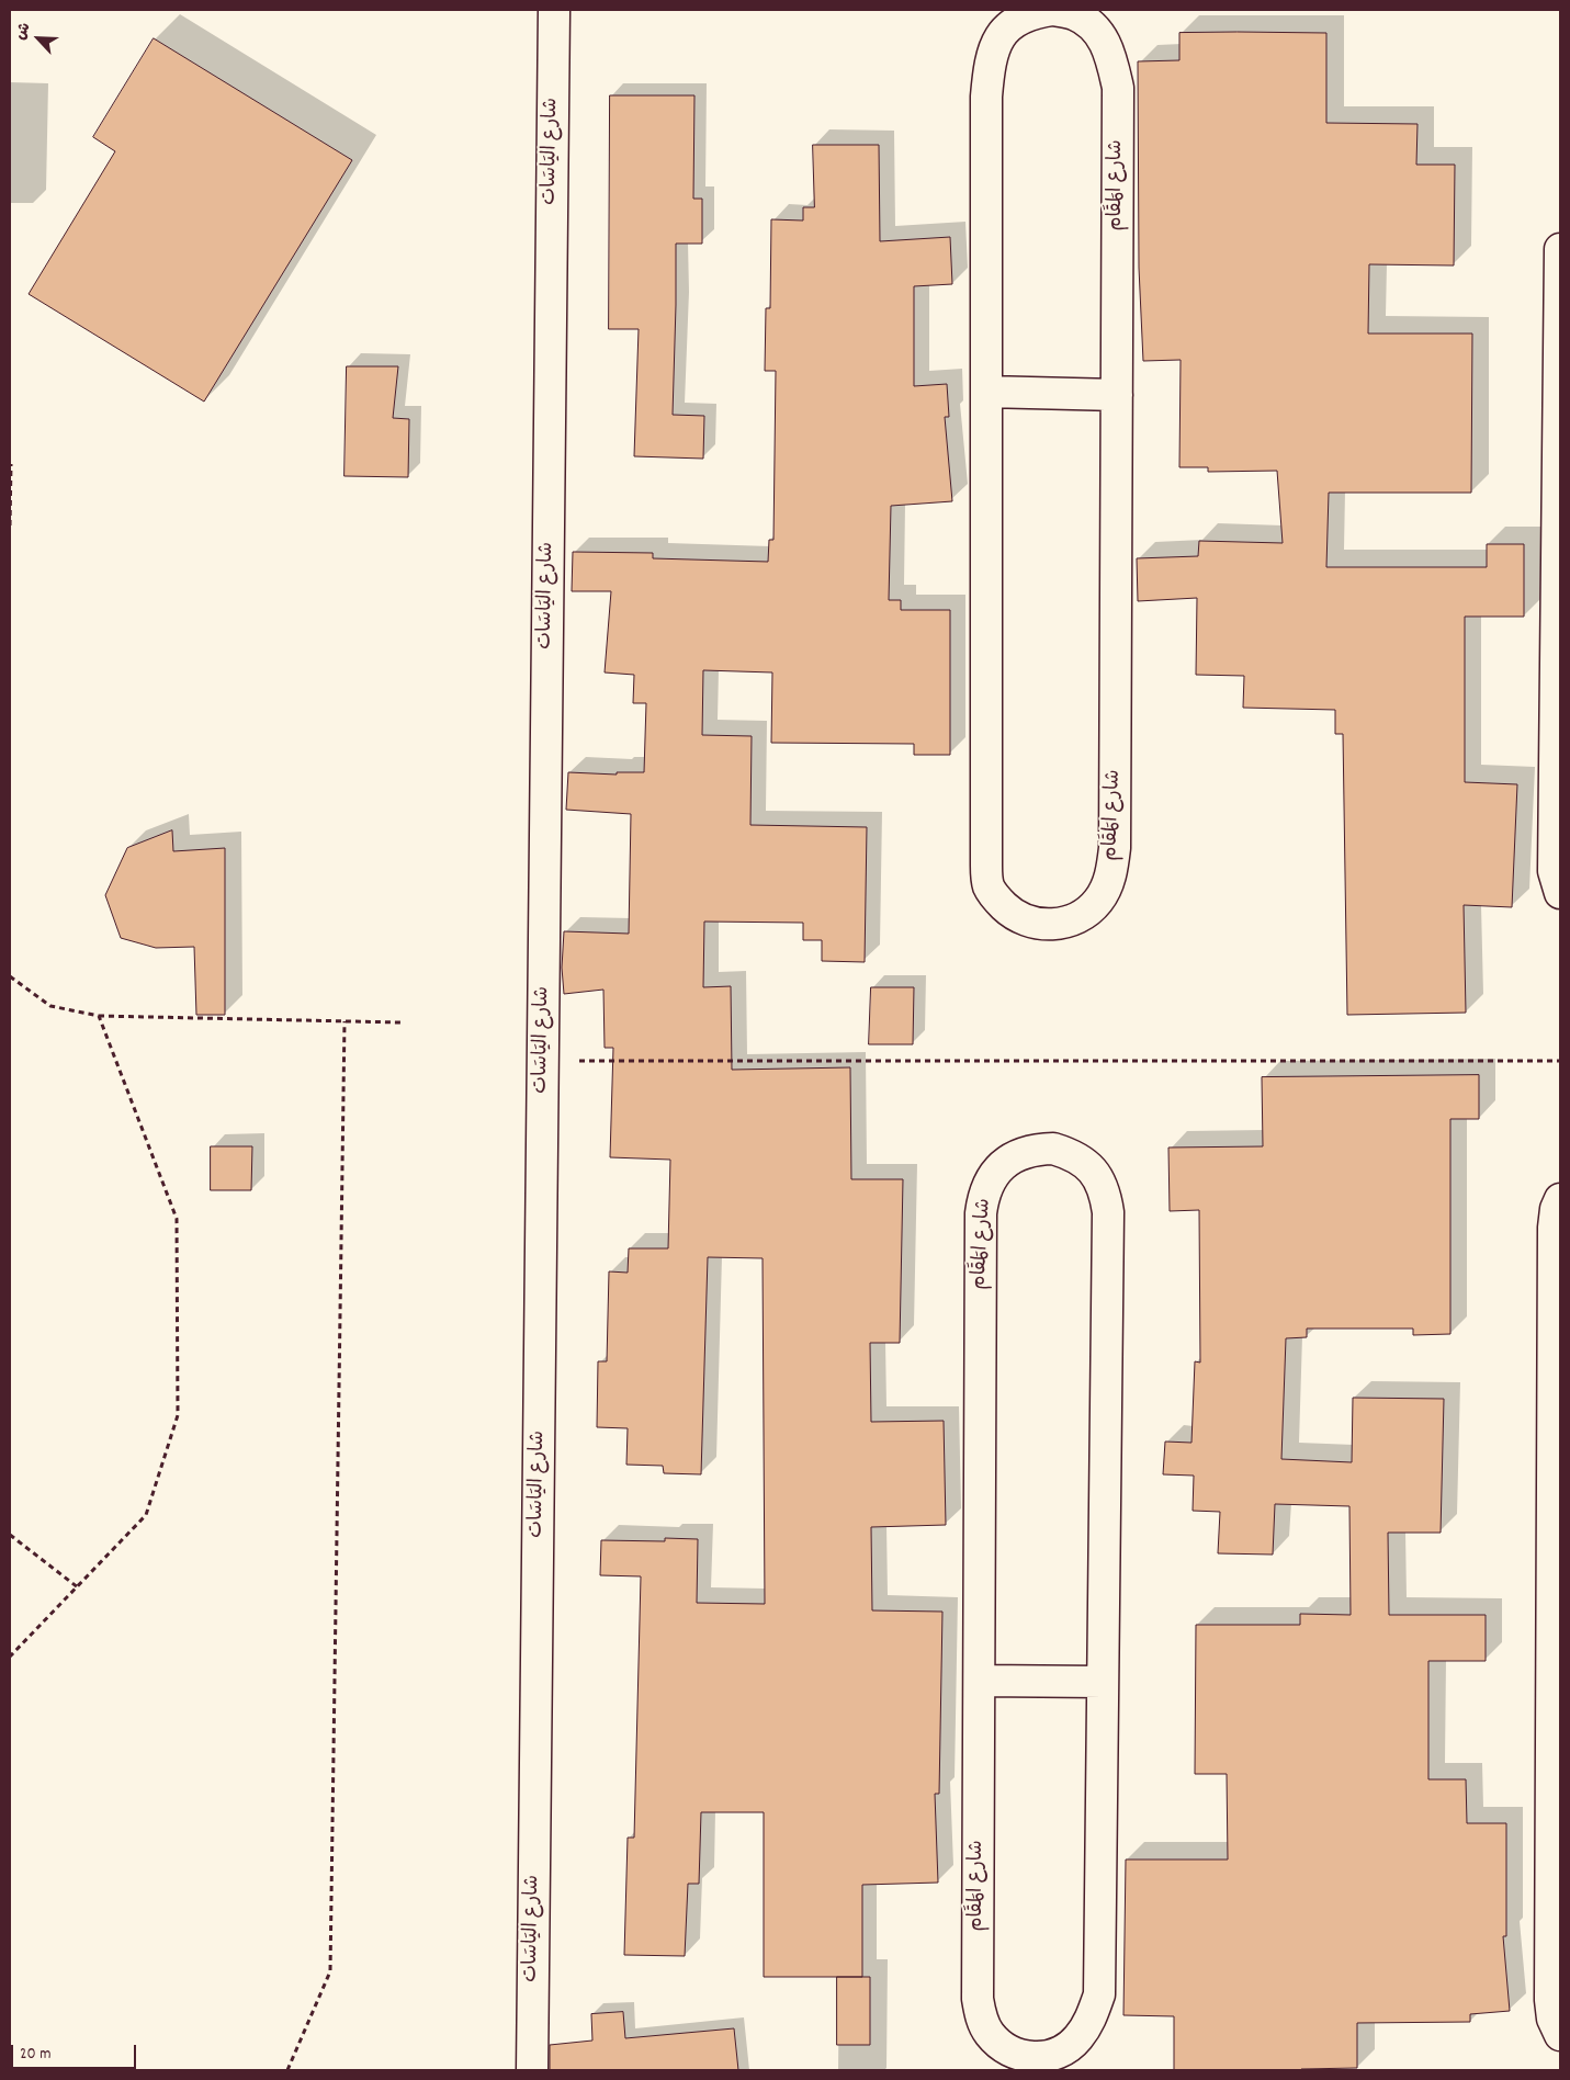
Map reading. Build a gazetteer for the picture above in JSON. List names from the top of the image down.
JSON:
{
  "streets": {
    "street": ["شارع اليَاسَات", "شارع المَقَام"]
  },
  "scale_bar": "20 m",
  "north": "top left"
}
